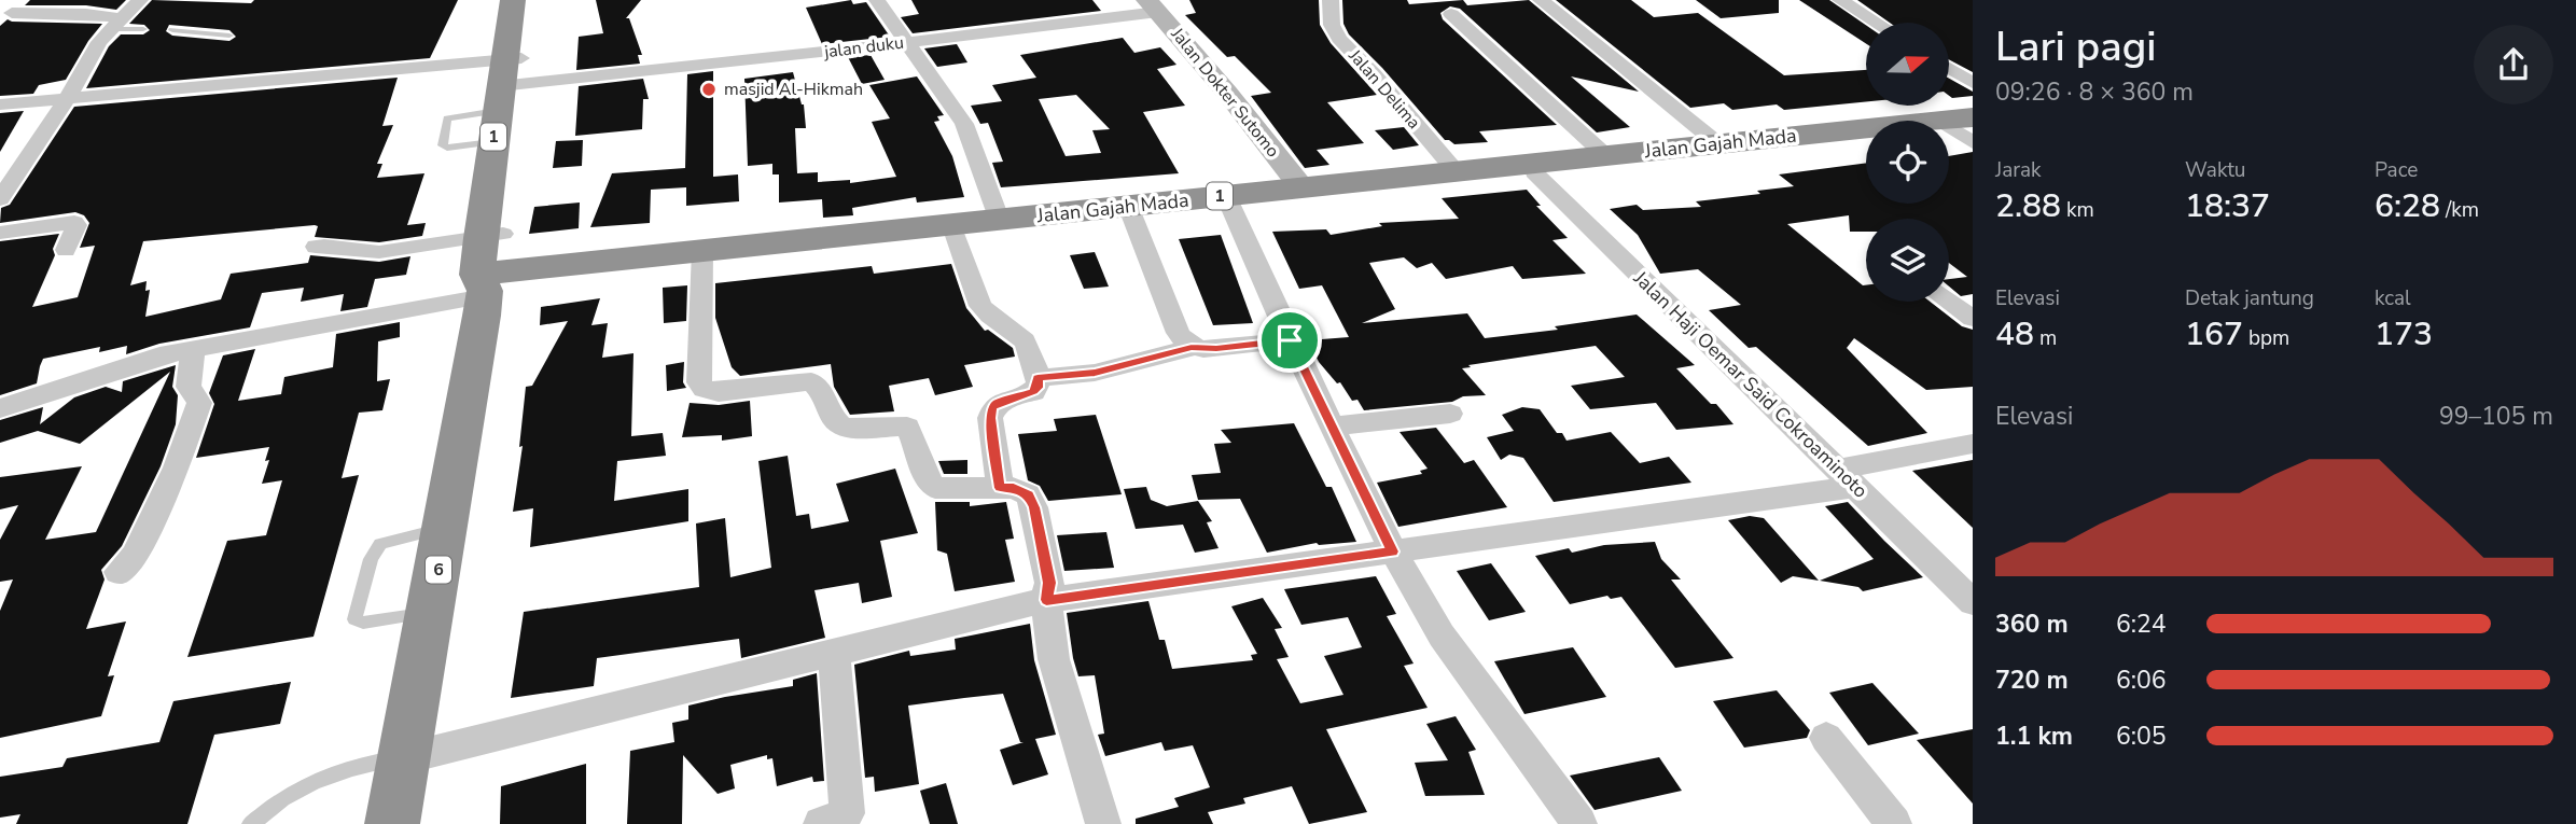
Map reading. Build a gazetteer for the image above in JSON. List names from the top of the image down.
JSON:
{
  "streets": {
    "highway": ["1", "Jalan Gajah Mada", "6"],
    "main road": ["Jalan Dokter Sutomo"],
    "street": ["jalan duku", "Jalan Delima", "Jalan Haji Oemar Said Cokroaminoto"]
  },
  "crossings": [
    ["jalan duku", "Jalan Dokter Sutomo"],
    ["jalan duku", "1"],
    ["Jalan Delima", "Jalan Gajah Mada"],
    ["Jalan Dokter Sutomo", "Jalan Gajah Mada"],
    ["1", "Jalan Gajah Mada"],
    ["1", "6"],
    ["Jalan Gajah Mada", "Jalan Haji Oemar Said Cokroaminoto"],
    ["Jalan Gajah Mada", "6"]
  ],
  "places": ["masjid Al-Hikmah"],
  "north": "right",
  "page": {
    "heading": ["Lari pagi", "09:26 · 8 × 360 m"],
    "stats": [
      ["Jarak", "2.88 km"],
      ["Waktu", "18:37"],
      ["Pace", "6:28 /km"],
      ["Elevasi", "48 m"],
      ["Detak jantung", "167 bpm"],
      ["kcal", "173"]
    ],
    "chart": ["Elevasi", "99–105 m"],
    "list": [
      {
        "name": "360 m",
        "note": "6:24"
      },
      {
        "name": "720 m",
        "note": "6:06"
      },
      {
        "name": "1.1 km",
        "note": "6:05"
      }
    ]
  }
}
